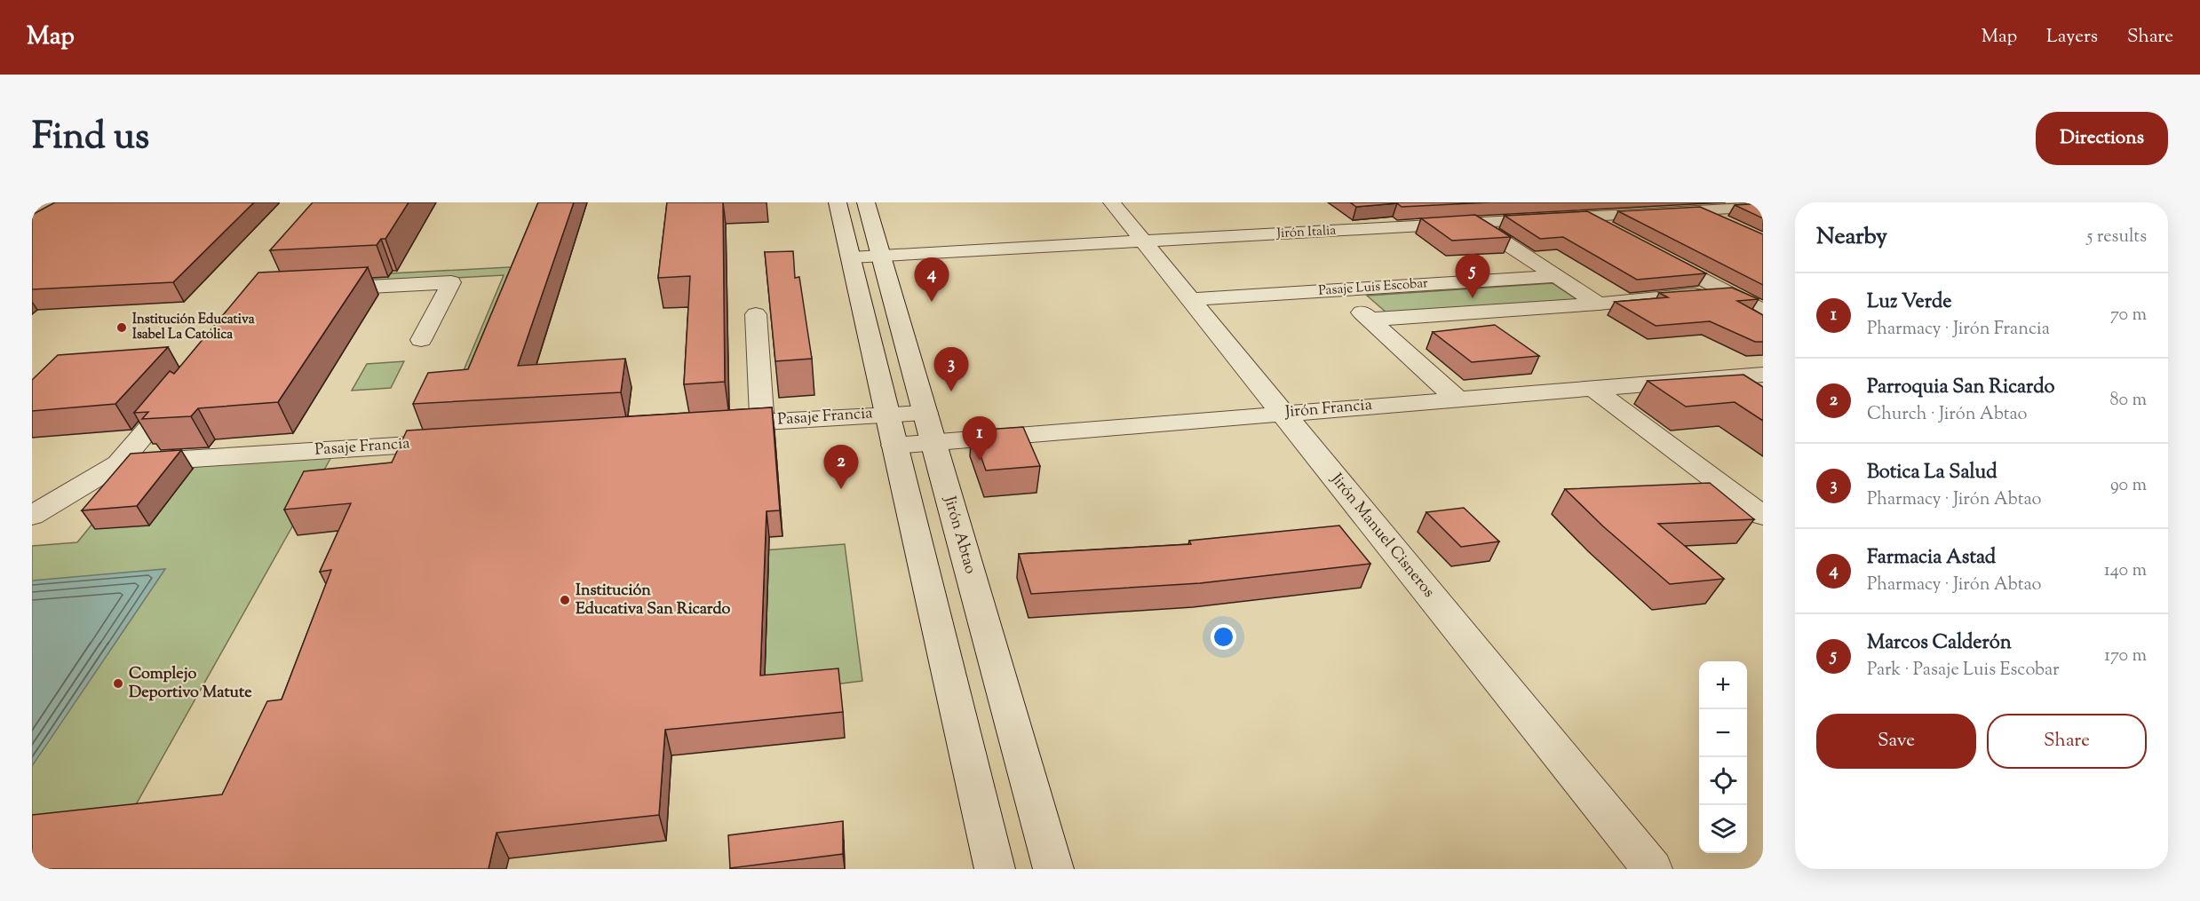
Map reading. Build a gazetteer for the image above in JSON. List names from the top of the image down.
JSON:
{
  "streets": {
    "street": [
      "Jirón Italia",
      "Pasaje Luis Escobar",
      "Jirón Francia",
      "Pasaje Francia",
      "Jirón Abtao",
      "Jirón Manuel Cisneros"
    ]
  },
  "crossings": [
    ["Jirón Italia", "Jirón Abtao"],
    ["Jirón Italia", "Jirón Manuel Cisneros"],
    ["Pasaje Luis Escobar", "Jirón Manuel Cisneros"],
    ["Jirón Francia", "Jirón Abtao"],
    ["Jirón Francia", "Jirón Manuel Cisneros"],
    ["Pasaje Francia", "Jirón Abtao"]
  ],
  "places": ["Institución Educativa Isabel La Catolica", "Institución Educativa San Ricardo", "Complejo Deportivo Matute"],
  "page": {
    "header": "Map",
    "nav": ["Map", "Layers", "Share"],
    "title": "Find us",
    "buttons": [
      "Directions",
      ["Save", "Share"]
    ],
    "heading": ["Nearby", "5 results"],
    "pins": [
      "5",
      "4",
      "3",
      "1",
      "2"
    ],
    "list": [
      {
        "mark": "1",
        "name": "Luz Verde",
        "note": "Pharmacy · Jirón Francia",
        "value": "70 m"
      },
      {
        "mark": "2",
        "name": "Parroquia San Ricardo",
        "note": "Church · Jirón Abtao",
        "value": "80 m"
      },
      {
        "mark": "3",
        "name": "Botica La Salud",
        "note": "Pharmacy · Jirón Abtao",
        "value": "90 m"
      },
      {
        "mark": "4",
        "name": "Farmacia Astad",
        "note": "Pharmacy · Jirón Abtao",
        "value": "140 m"
      },
      {
        "mark": "5",
        "name": "Marcos Calderón",
        "note": "Park · Pasaje Luis Escobar",
        "value": "170 m"
      }
    ],
    "map_buttons": ["+", "−"]
  }
}
